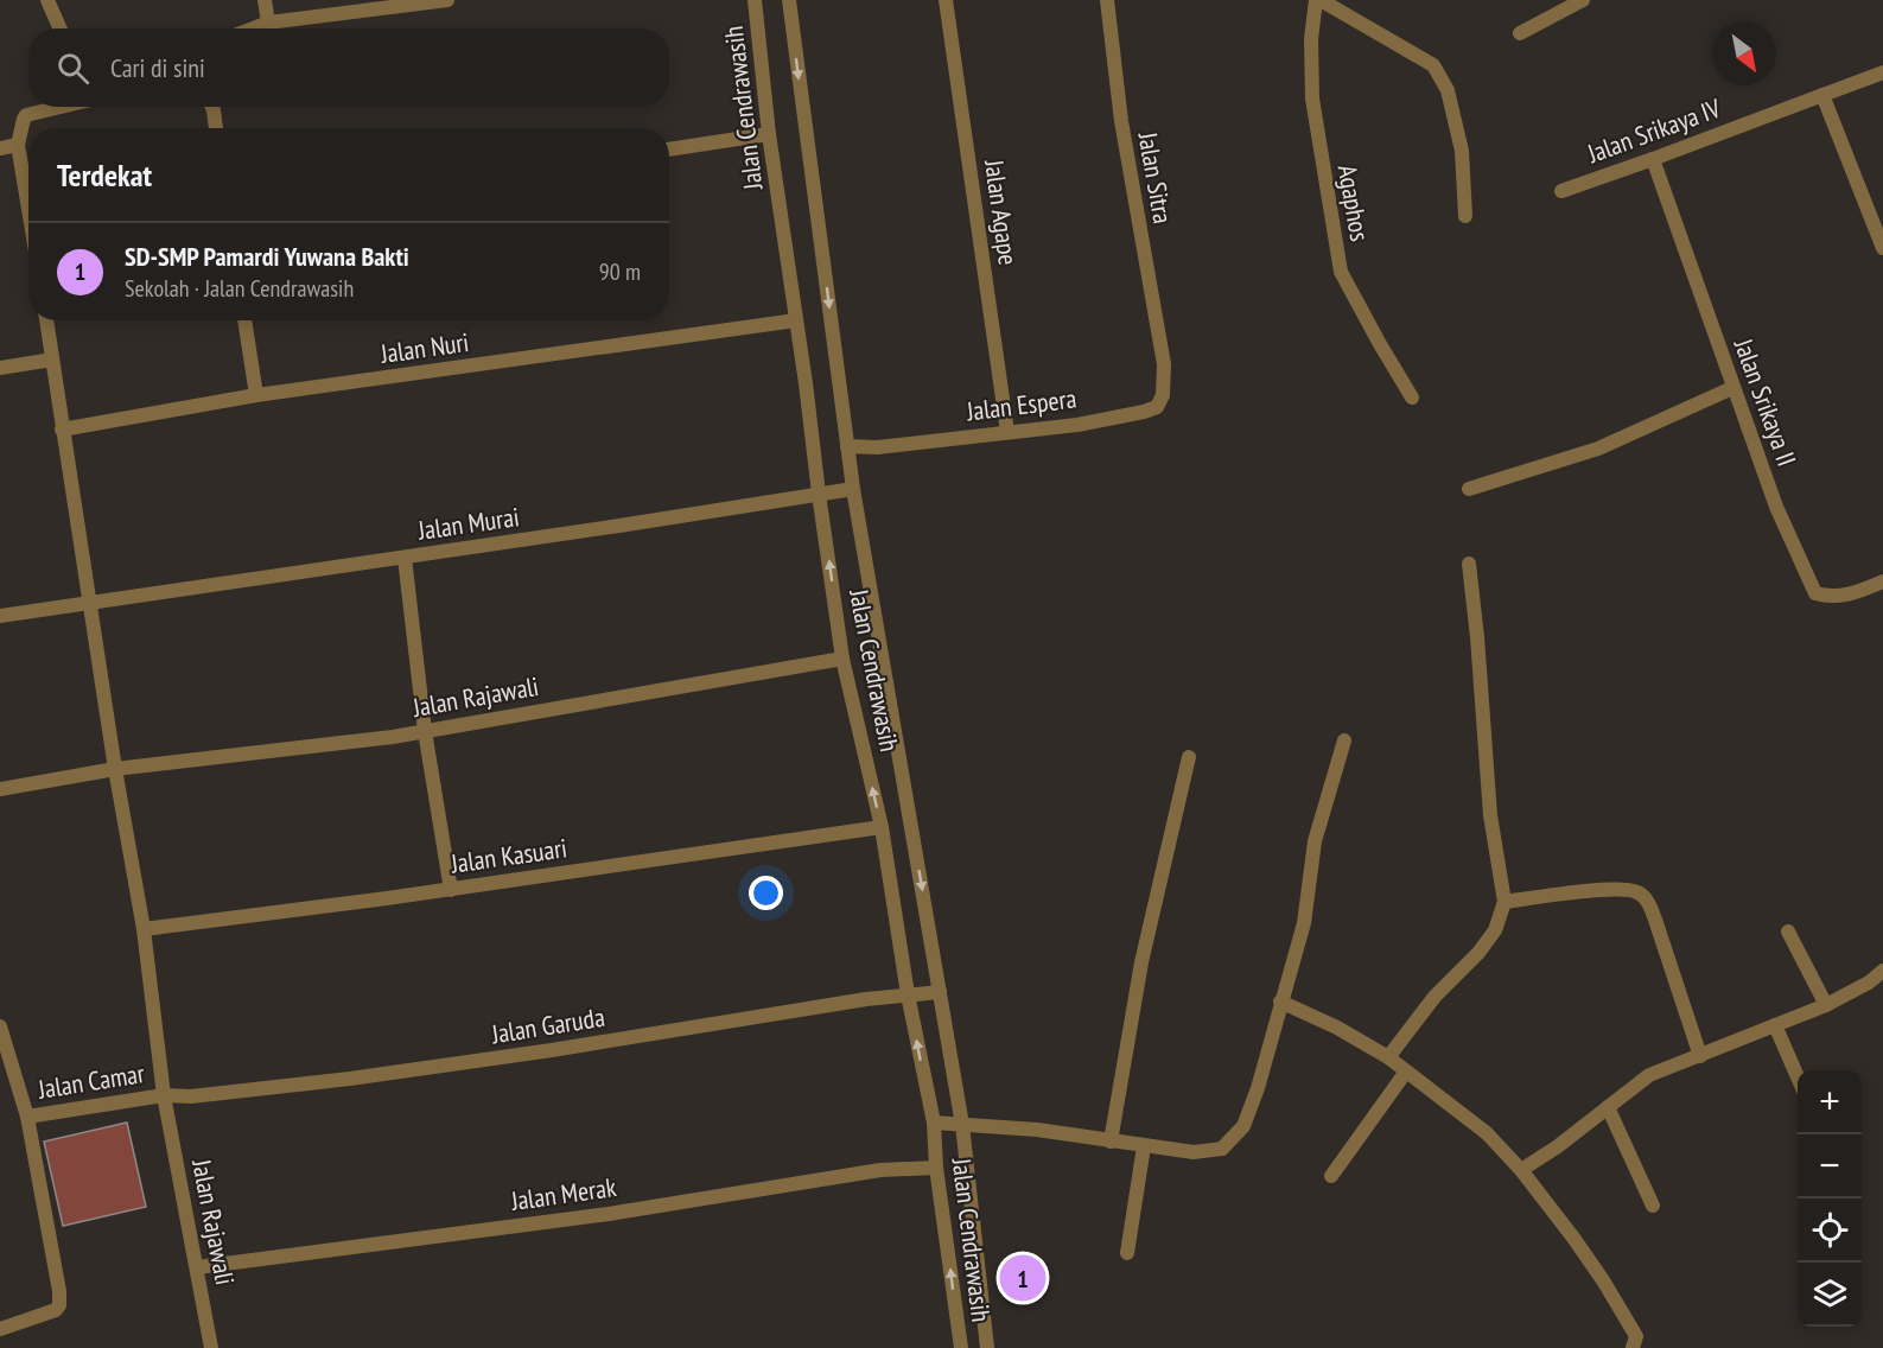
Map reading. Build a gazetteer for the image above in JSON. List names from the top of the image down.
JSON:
{
  "streets": {
    "street": [
      "Jalan Cendrawasih",
      "Jalan Srikaya IV",
      "Jalan Sitra",
      "Agaphos",
      "Jalan Agape",
      "Jalan Nuri",
      "Jalan Srikaya II",
      "Jalan Espera",
      "Jalan Murai",
      "Jalan Rajawali",
      "Jalan Kasuari",
      "Jalan Garuda",
      "Jalan Camar",
      "Jalan Merak"
    ]
  },
  "crossings": [
    ["Jalan Cendrawasih", "Jalan Nuri"],
    ["Jalan Cendrawasih", "Jalan Espera"],
    ["Jalan Cendrawasih", "Jalan Murai"],
    ["Jalan Cendrawasih", "Jalan Rajawali"],
    ["Jalan Cendrawasih", "Jalan Kasuari"],
    ["Jalan Cendrawasih", "Jalan Garuda"],
    ["Jalan Cendrawasih", "Jalan Merak"],
    ["Jalan Srikaya IV", "Jalan Srikaya II"],
    ["Jalan Sitra", "Jalan Espera"],
    ["Jalan Agape", "Jalan Espera"],
    ["Jalan Nuri", "Jalan Rajawali"],
    ["Jalan Murai", "Jalan Rajawali"],
    ["Jalan Rajawali", "Jalan Kasuari"],
    ["Jalan Rajawali", "Jalan Garuda"],
    ["Jalan Rajawali", "Jalan Camar"],
    ["Jalan Rajawali", "Jalan Merak"],
    ["Jalan Garuda", "Jalan Camar"]
  ],
  "north": "bottom right",
  "page": {
    "search": "Cari di sini",
    "heading": "Terdekat",
    "list": [
      {
        "mark": "1",
        "name": "SD-SMP Pamardi Yuwana Bakti",
        "note": "Sekolah · Jalan Cendrawasih",
        "value": "90 m"
      }
    ],
    "map_buttons": ["+", "−"],
    "pins": "1"
  }
}
